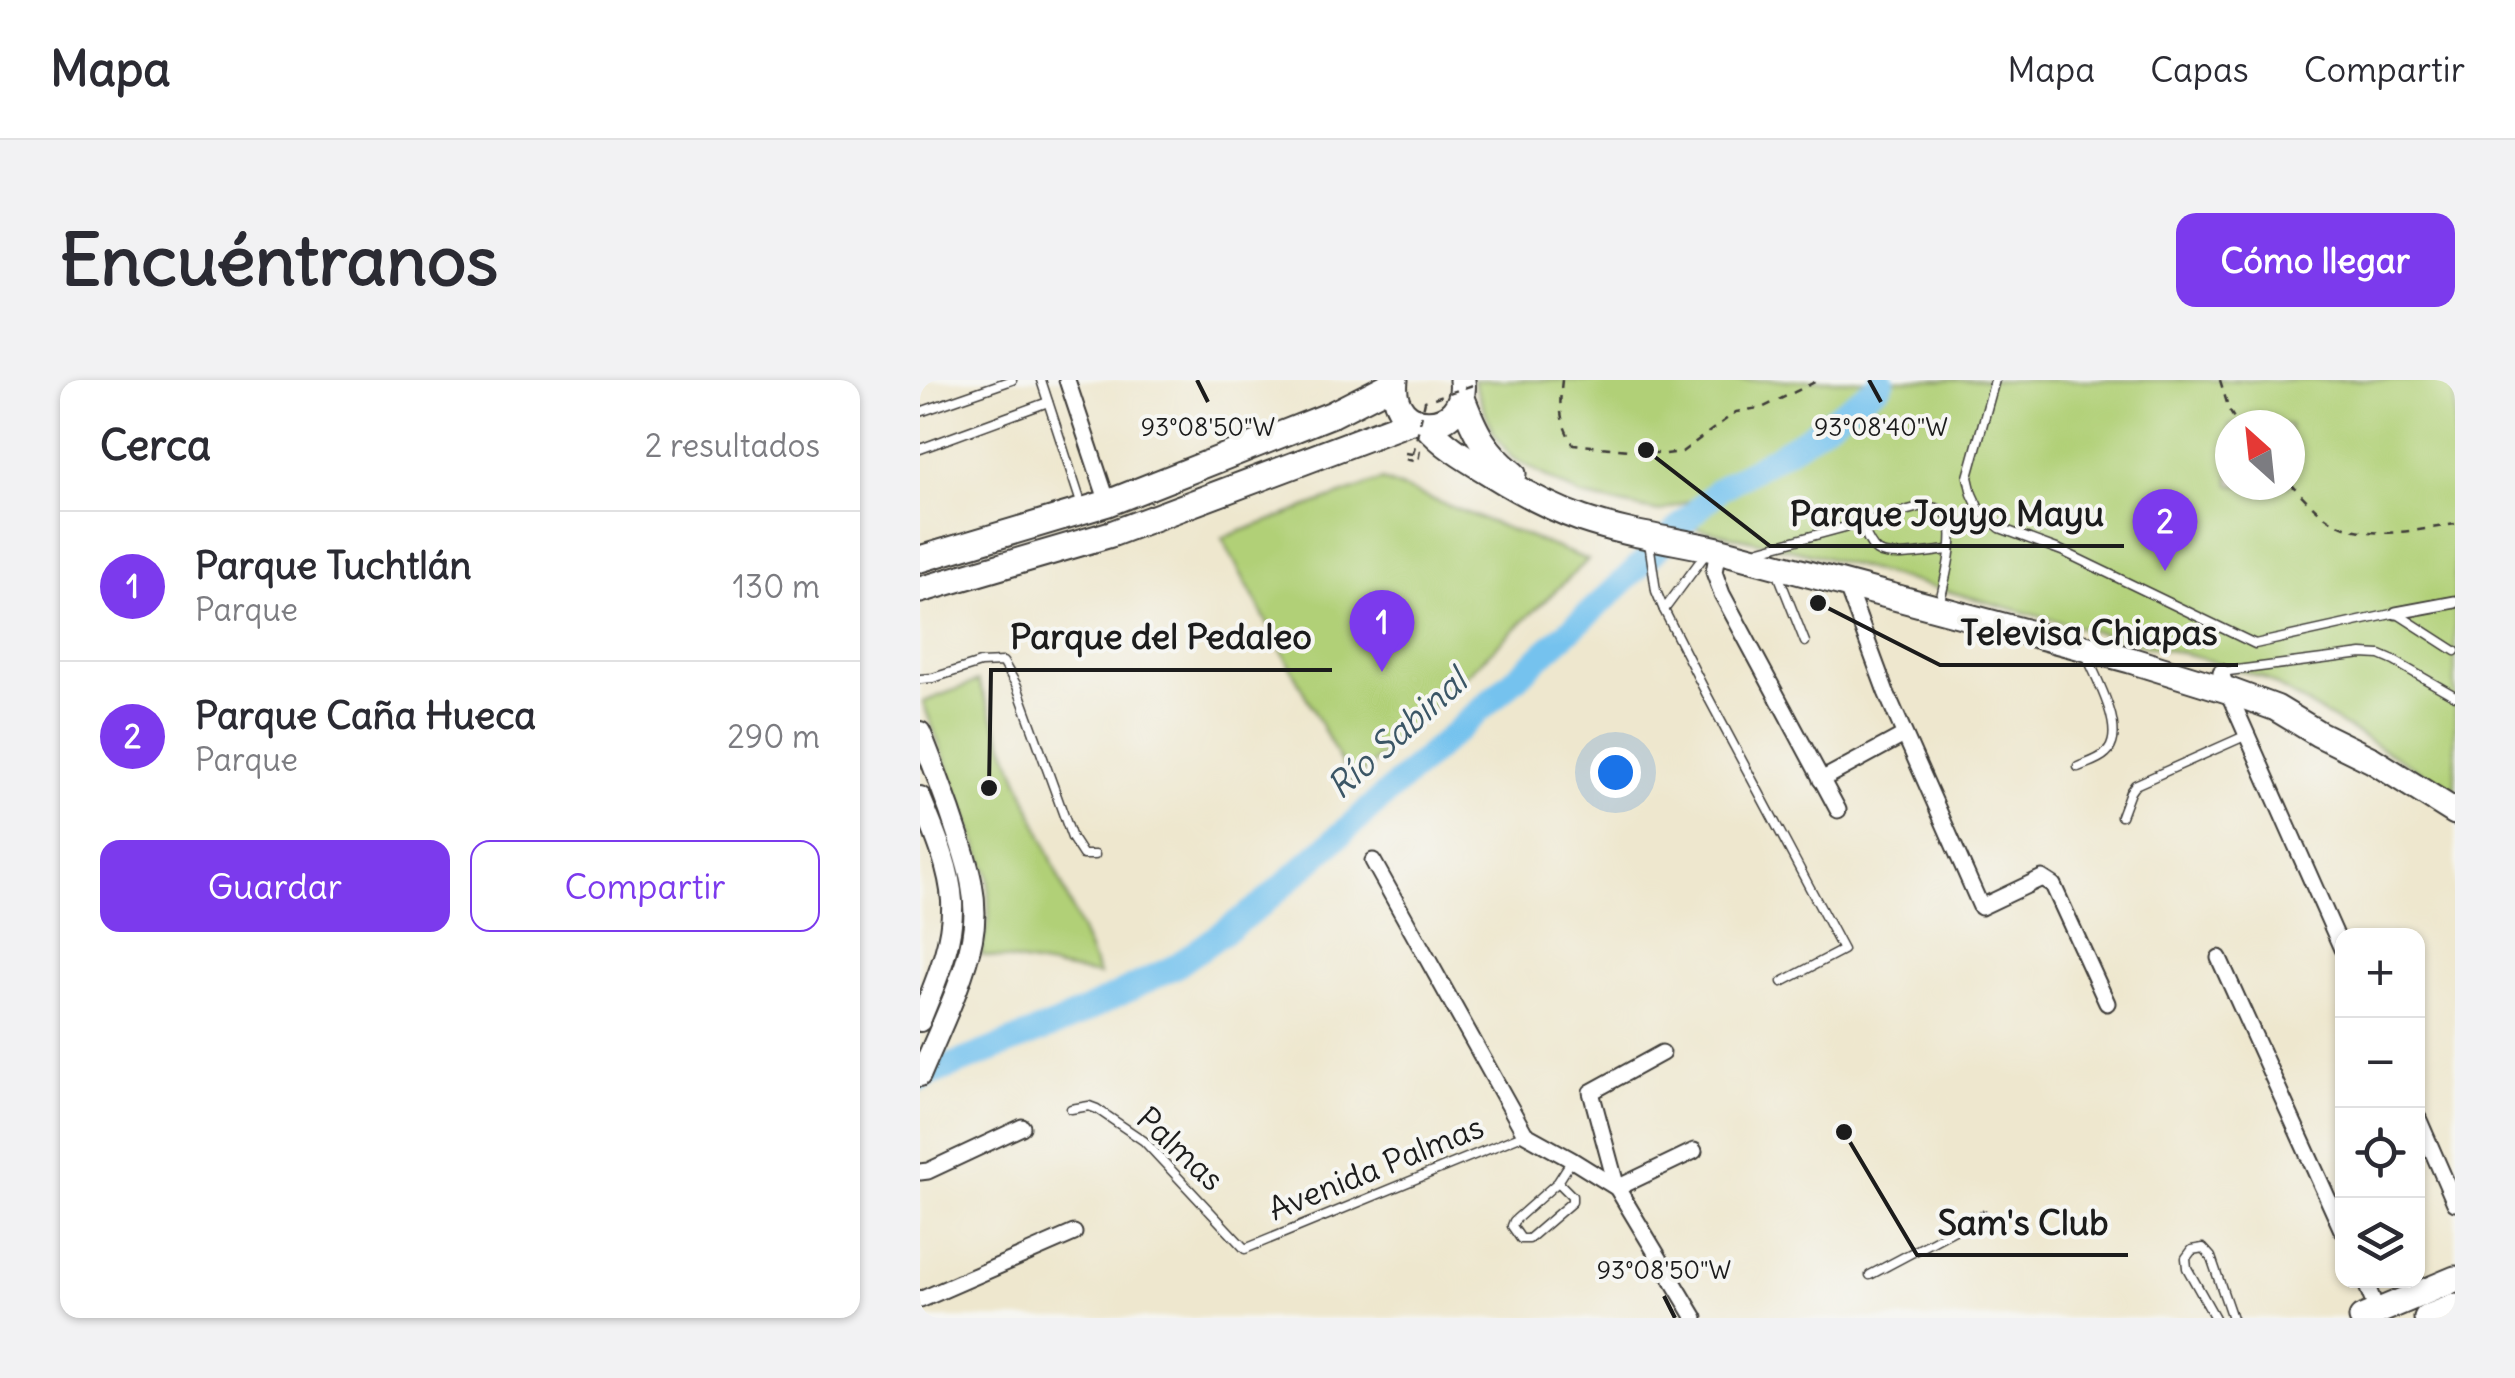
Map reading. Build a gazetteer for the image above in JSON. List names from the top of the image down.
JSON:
{
  "streets": {
    "lane": ["Palmas", "Avenida Palmas"]
  },
  "crossings": [
    ["Palmas", "Avenida Palmas"]
  ],
  "water": ["Río Sabinal"],
  "places": [
    "Parque Joyyo Mayu",
    "Televisa Chiapas",
    "Parque del Pedaleo",
    "Sam's Club"
  ],
  "north": "top left",
  "page": {
    "header": "Mapa",
    "nav": ["Mapa", "Capas", "Compartir"],
    "buttons": [
      "Cómo llegar",
      ["Guardar", "Compartir"]
    ],
    "title": "Encuéntranos",
    "heading": ["Cerca", "2 resultados"],
    "pins": ["2", "1"],
    "list": [
      {
        "mark": "1",
        "name": "Parque Tuchtlán",
        "note": "Parque",
        "value": "130 m"
      },
      {
        "mark": "2",
        "name": "Parque Caña Hueca",
        "note": "Parque",
        "value": "290 m"
      }
    ],
    "map_buttons": ["+", "−"]
  },
  "coordinates": ["93°08'50\"W", "93°08'40\"W"]
}
